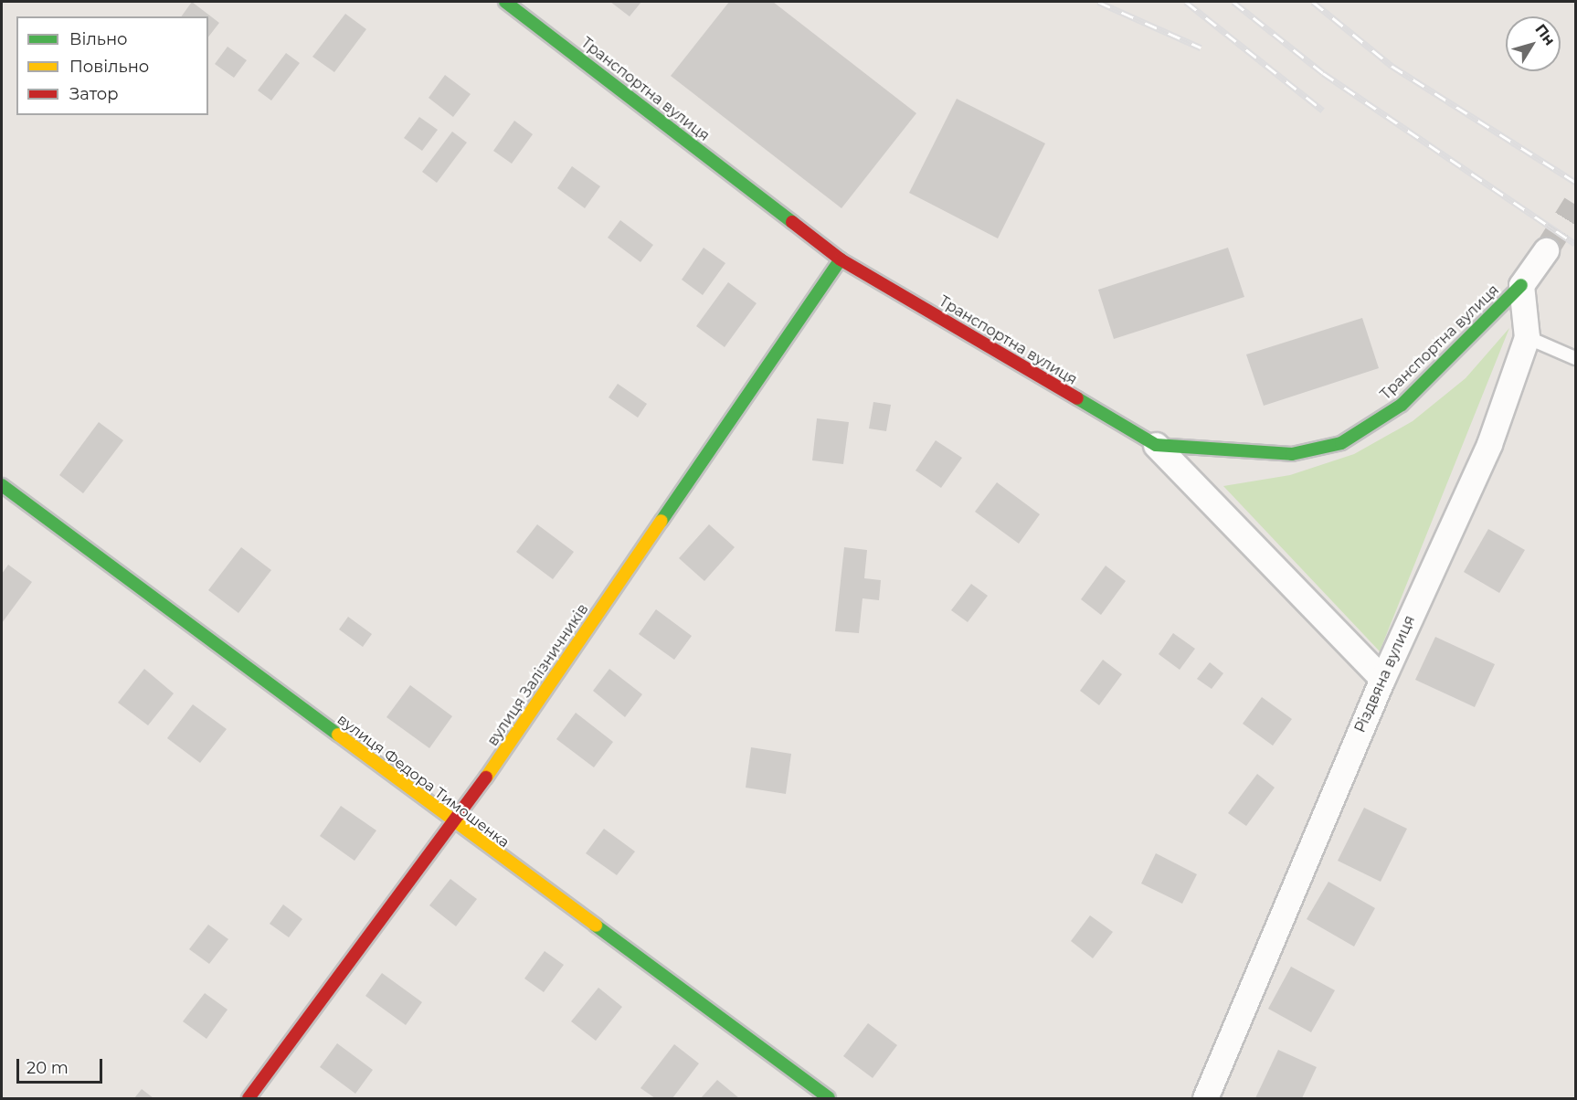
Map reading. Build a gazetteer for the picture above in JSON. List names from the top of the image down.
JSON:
{
  "streets": {
    "street": [
      "Транспортна вулиця",
      "Різдвяна вулиця",
      "вулиця Залізничників",
      "вулиця Федора Тимошенка"
    ]
  },
  "crossings": [
    ["Транспортна вулиця", "Різдвяна вулиця"],
    ["Транспортна вулиця", "вулиця Залізничників"],
    ["вулиця Залізничників", "вулиця Федора Тимошенка"]
  ],
  "legend": ["Вільно", "Повільно", "Затор"],
  "scale_bar": "20 m",
  "north": "top right"
}
